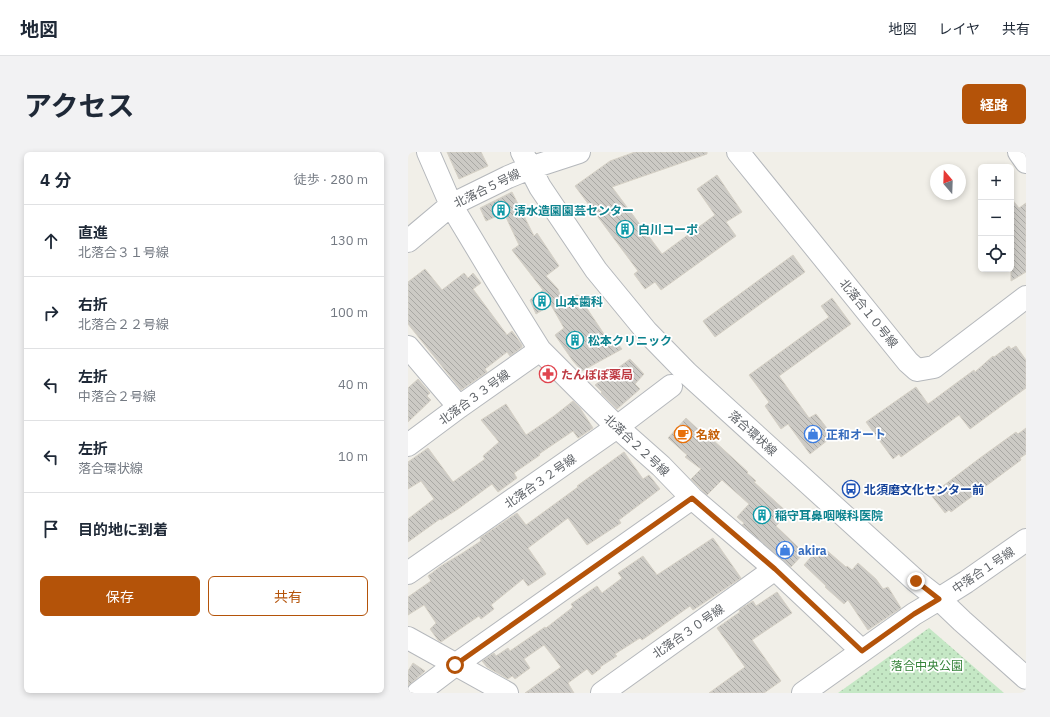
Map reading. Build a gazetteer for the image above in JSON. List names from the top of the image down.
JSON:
{
  "streets": {
    "street": [
      "北落合５号線",
      "北落合１０号線",
      "北落合３３号線",
      "落合環状線",
      "北落合２２号線",
      "北落合３２号線",
      "中落合１号線",
      "北落合３０号線"
    ]
  },
  "crossings": [
    ["北落合５号線", "落合環状線"],
    ["北落合５号線", "北落合２２号線"],
    ["北落合３３号線", "北落合２２号線"],
    ["落合環状線", "中落合１号線"],
    ["北落合２２号線", "北落合３２号線"],
    ["北落合２２号線", "中落合１号線"],
    ["北落合２２号線", "北落合３０号線"]
  ],
  "parks": ["落合中央公園"],
  "places": {
    "building": [
      "清水造園園芸センター",
      "白川コーポ",
      "山本歯科",
      "松本クリニック",
      "稲守耳鼻咽喉科医院"
    ],
    "pharmacy": ["たんぽぽ薬局"],
    "cafe": ["名紋"],
    "shop": ["正和オート", "akira"],
    "bus stop": ["北須磨文化センター前"]
  },
  "north": "top",
  "page": {
    "header": "地図",
    "nav": ["地図", "レイヤ", "共有"],
    "title": "アクセス",
    "buttons": [
      "経路",
      ["保存", "共有"]
    ],
    "heading": ["4 分", "徒歩 · 280 m"],
    "map_buttons": ["+", "−"],
    "list": [
      ["直進", "北落合３１号線", "130 m"],
      ["右折", "北落合２２号線", "100 m"],
      ["左折", "中落合２号線", "40 m"],
      ["左折", "落合環状線", "10 m"],
      "目的地に到着"
    ]
  }
}
